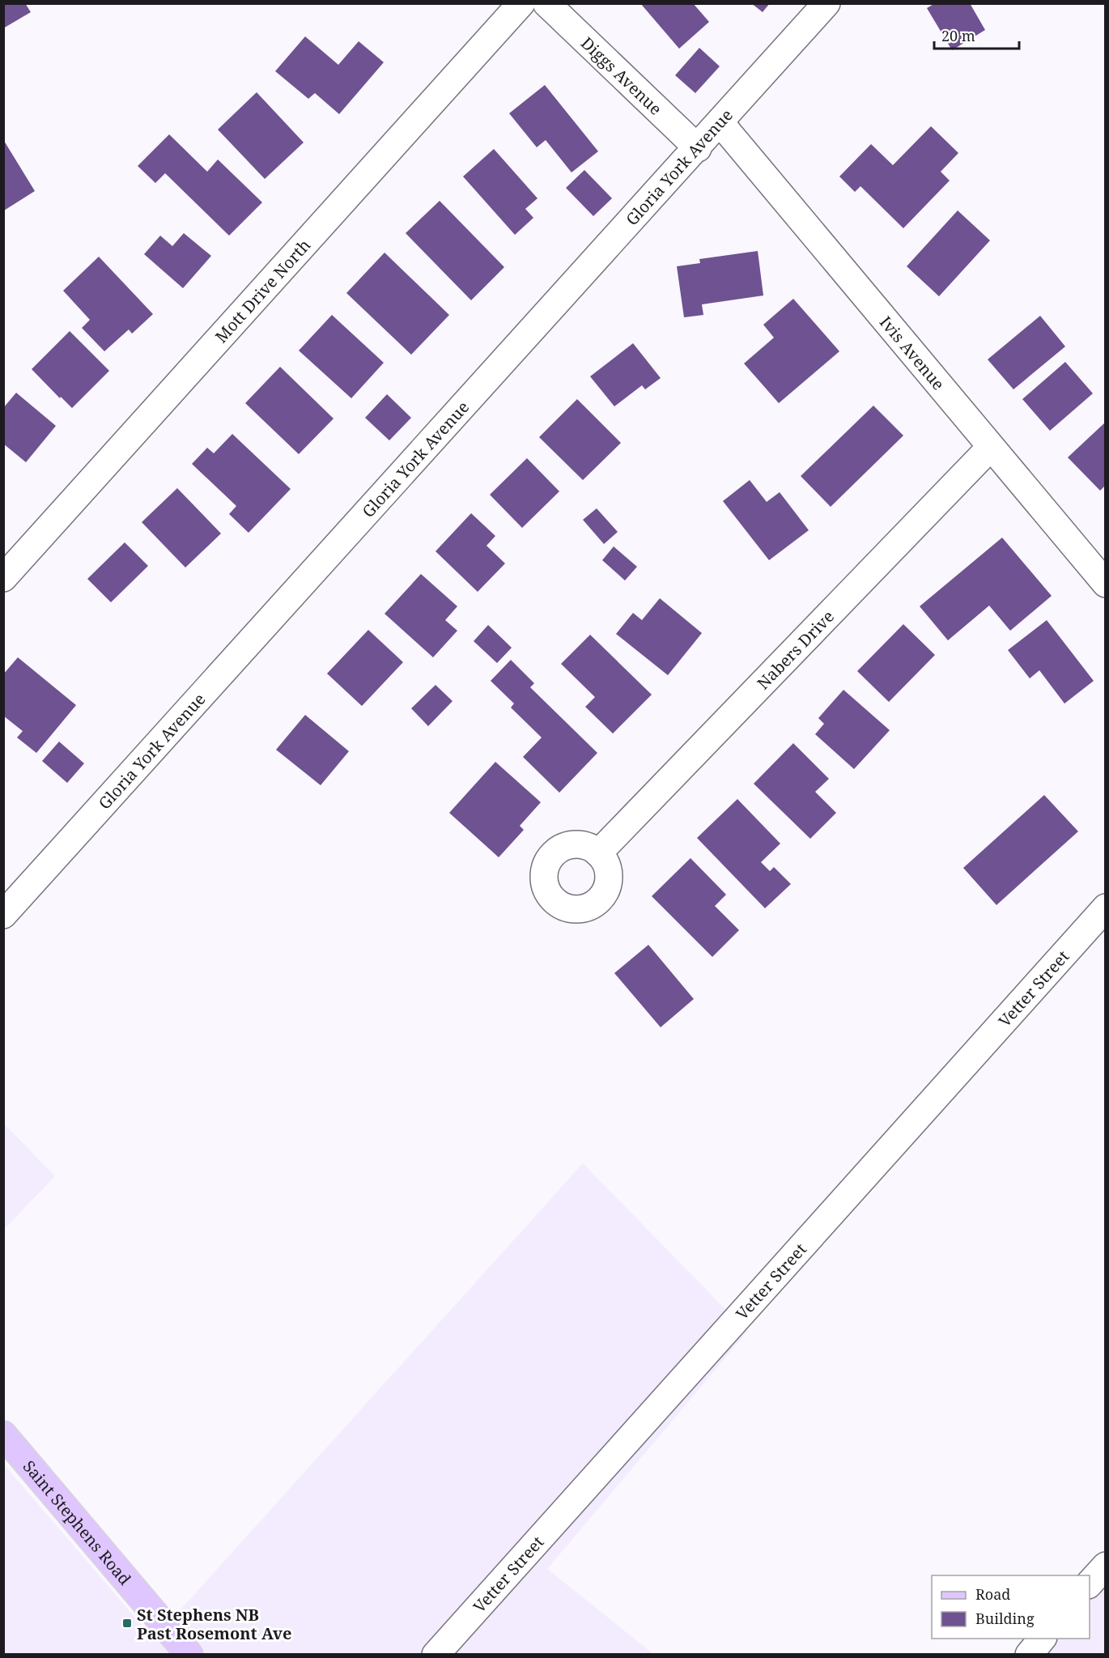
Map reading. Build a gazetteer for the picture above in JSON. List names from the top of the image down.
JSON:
{
  "streets": {
    "main road": ["Saint Stephens Road"],
    "street": [
      "Diggs Avenue",
      "Gloria York Avenue",
      "Mott Drive North",
      "Ivis Avenue",
      "Nabers Drive",
      "Vetter Street"
    ]
  },
  "crossings": [
    ["Diggs Avenue", "Gloria York Avenue"],
    ["Gloria York Avenue", "Ivis Avenue"],
    ["Ivis Avenue", "Nabers Drive"]
  ],
  "places": {
    "transit": ["St Stephens NB Past Rosemont Ave"]
  },
  "legend": ["Road", "Building"],
  "scale_bar": "20 m"
}
